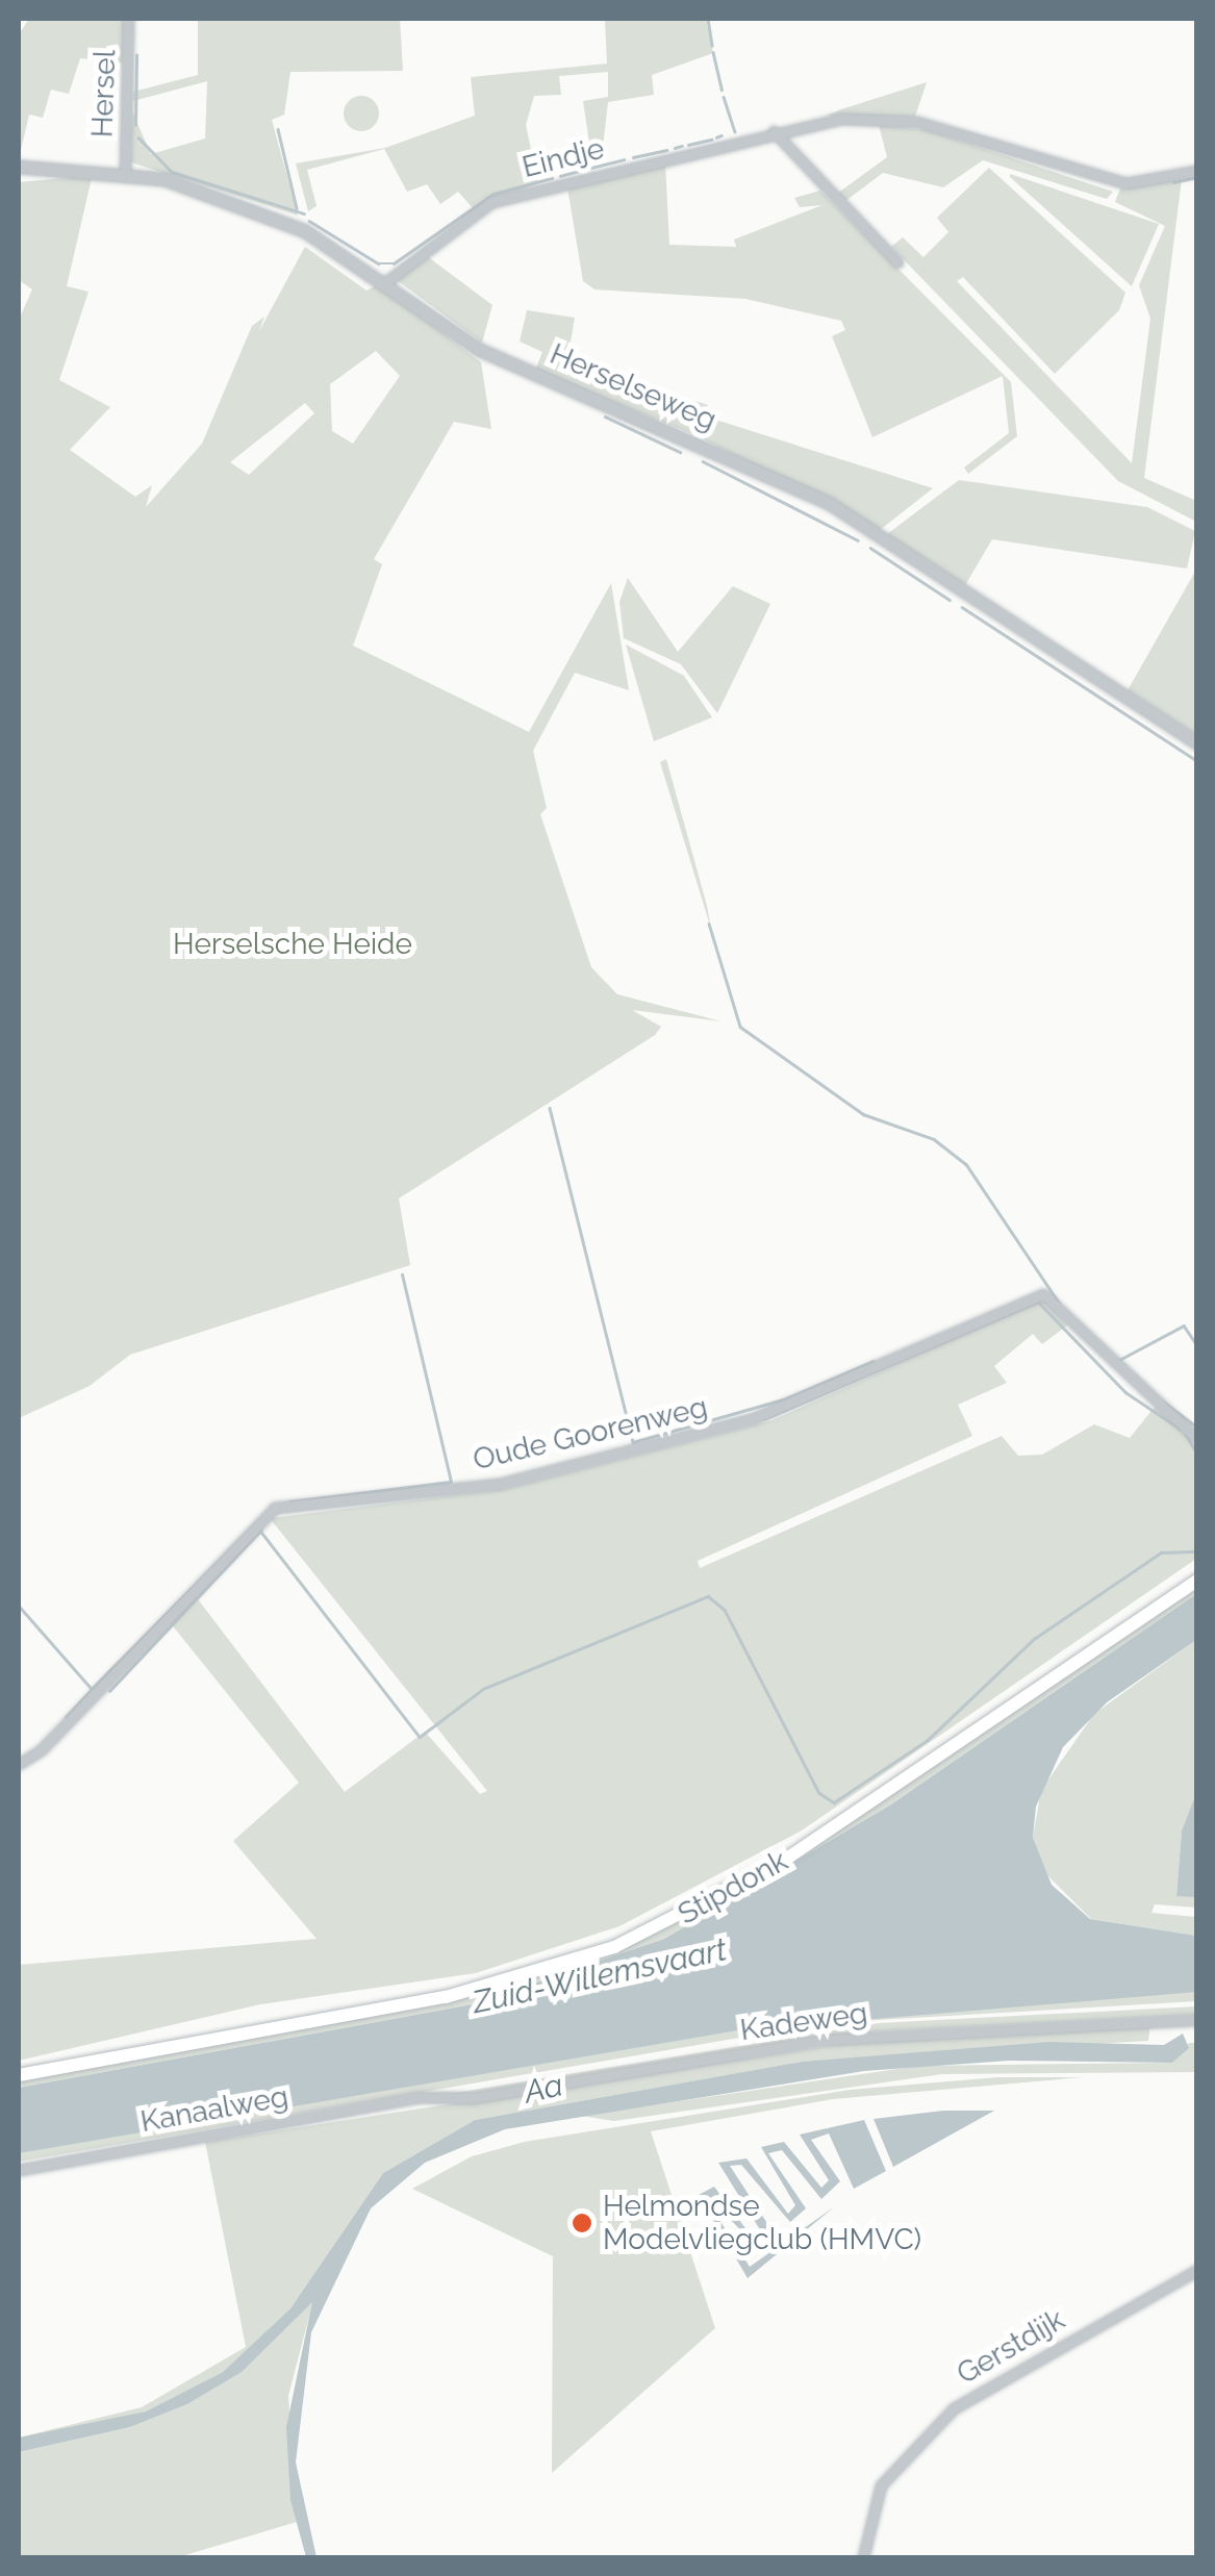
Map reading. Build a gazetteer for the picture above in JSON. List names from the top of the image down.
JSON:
{
  "streets": {
    "main road": ["Stipdonk"],
    "street": [
      "Hersel",
      "Eindje",
      "Herselseweg",
      "Oude Goorenweg",
      "Kadeweg",
      "Kanaalweg",
      "Gerstdijk"
    ]
  },
  "crossings": [
    ["Hersel", "Herselseweg"],
    ["Eindje", "Herselseweg"],
    ["Kadeweg", "Kanaalweg"]
  ],
  "water": ["Zuid-Willemsvaart", "Aa"],
  "parks": ["Herselsche Heide"],
  "places": ["Helmondse Modelvliegclub (HMVC)"]
}
